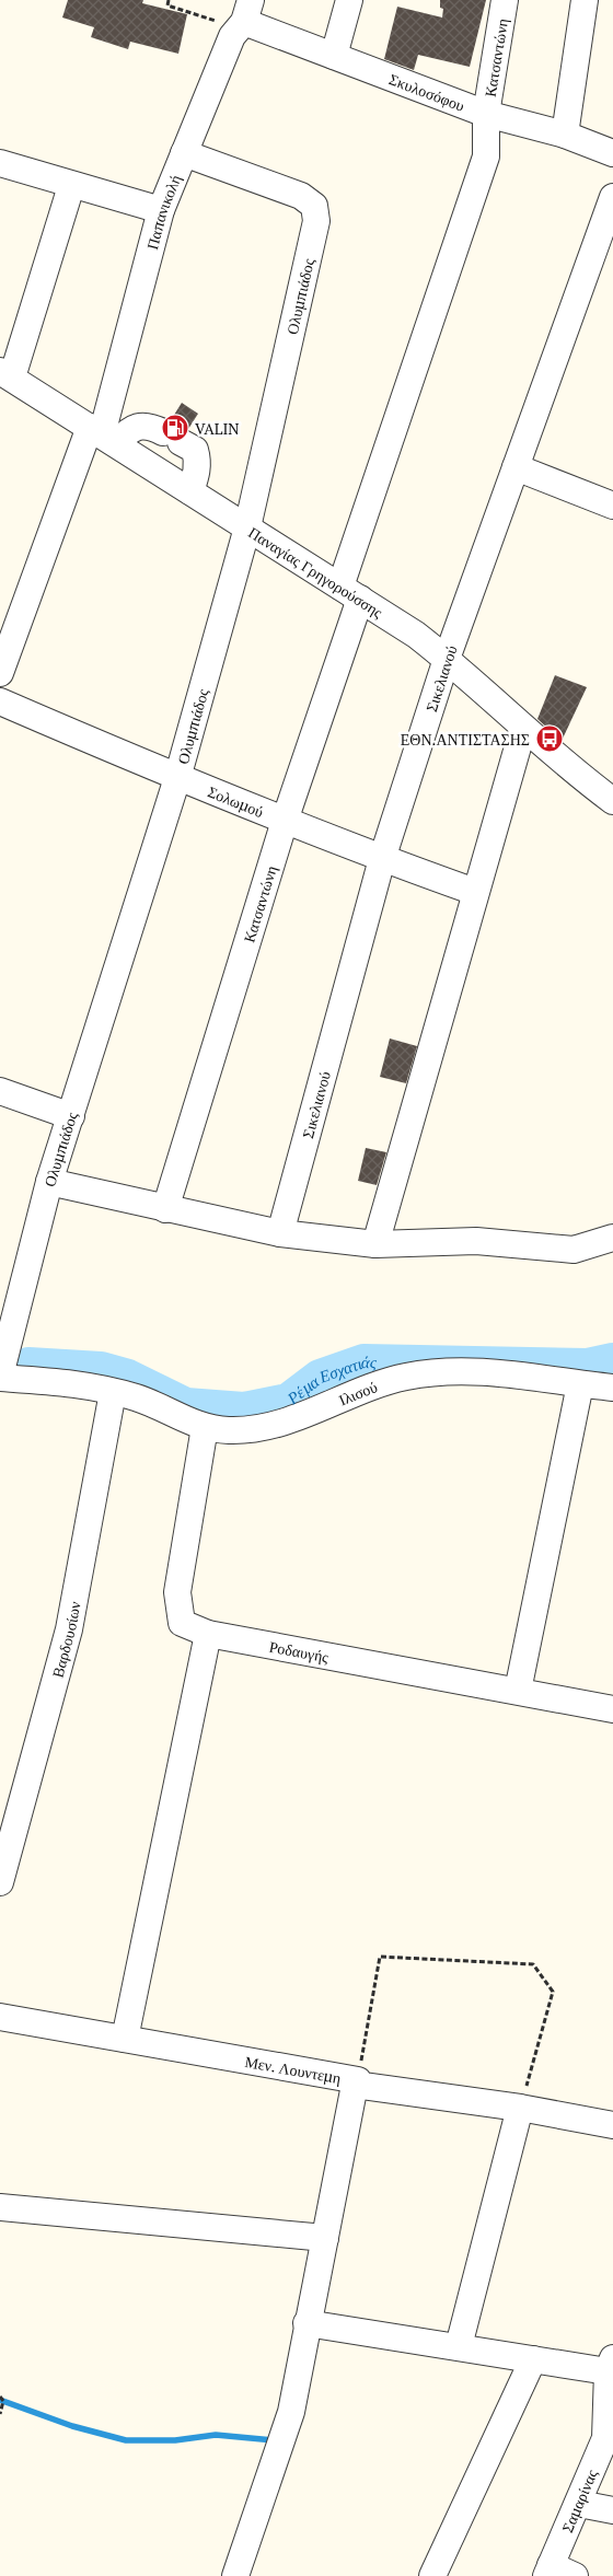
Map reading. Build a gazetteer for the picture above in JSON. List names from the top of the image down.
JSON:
{
  "streets": {
    "street": [
      "Κατσαντώνη",
      "Σκυλοσόφου",
      "Παπανικολή",
      "Ολυμπιάδος",
      "Παναγίας Γρηγορούσσης",
      "Σικελιανού",
      "Σολωμού",
      "Ιλισού",
      "Βαρδουσίων",
      "Ροδαυγής",
      "Μεν. Λουντεμη",
      "Σαμαρίνας"
    ]
  },
  "crossings": [
    ["Κατσαντώνη", "Σκυλοσόφου"],
    ["Κατσαντώνη", "Παναγίας Γρηγορούσσης"],
    ["Κατσαντώνη", "Σολωμού"],
    ["Σκυλοσόφου", "Παπανικολή"],
    ["Παπανικολή", "Ολυμπιάδος"],
    ["Παπανικολή", "Παναγίας Γρηγορούσσης"],
    ["Ολυμπιάδος", "Παναγίας Γρηγορούσσης"],
    ["Ολυμπιάδος", "Σολωμού"],
    ["Ολυμπιάδος", "Ιλισού"],
    ["Παναγίας Γρηγορούσσης", "Σικελιανού"],
    ["Σικελιανού", "Σολωμού"],
    ["Ιλισού", "Βαρδουσίων"],
    ["Ιλισού", "Ροδαυγής"]
  ],
  "water": ["Ρέμα Εσχατιάς"],
  "places": {
    "fuel station": ["VALIN"],
    "bus stop": ["ΕΘΝ.ΑΝΤΙΣΤΑΣΗΣ"]
  }
}
